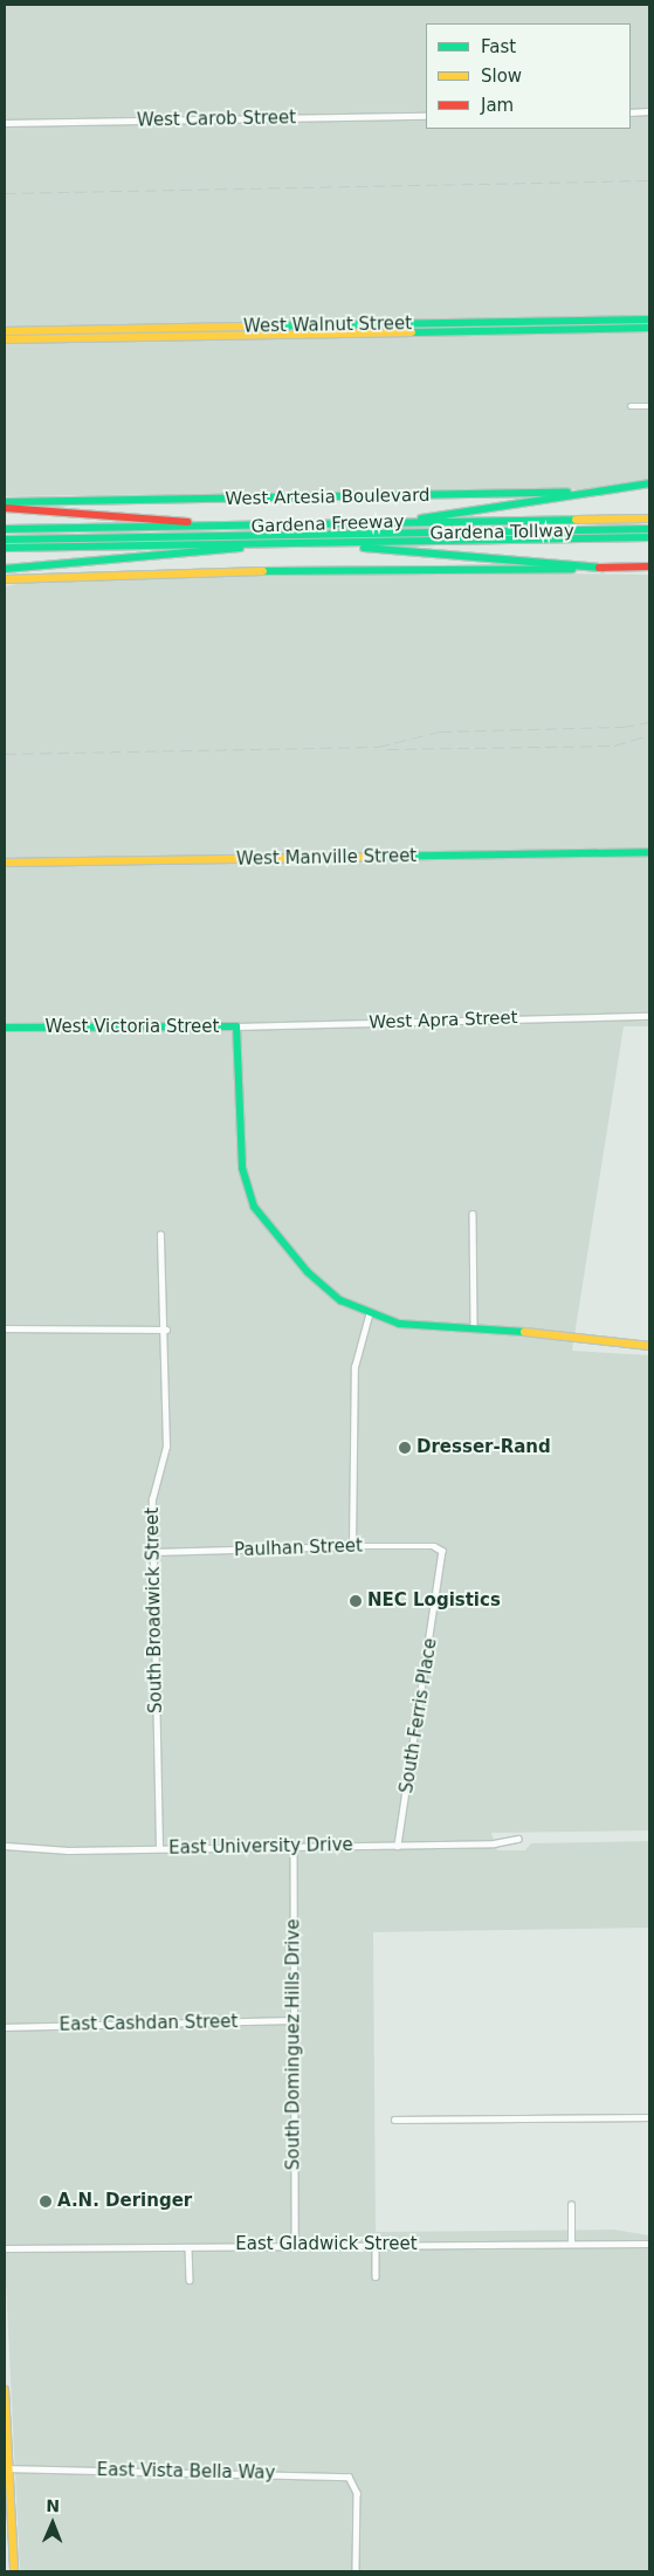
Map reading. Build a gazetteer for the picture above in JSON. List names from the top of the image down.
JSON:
{
  "streets": {
    "main road": [
      "West Walnut Street",
      "West Artesia Boulevard",
      "Gardena Freeway",
      "Gardena Tollway",
      "West Manville Street",
      "West Victoria Street"
    ],
    "street": [
      "West Carob Street",
      "West Apra Street",
      "Paulhan Street",
      "South Broadwick Street",
      "South Ferris Place",
      "East University Drive",
      "East Cashdan Street",
      "South Dominguez Hills Drive",
      "East Gladwick Street",
      "East Vista Bella Way"
    ]
  },
  "crossings": [
    ["West Apra Street", "West Victoria Street"],
    ["Paulhan Street", "South Broadwick Street"],
    ["Paulhan Street", "South Ferris Place"],
    ["South Broadwick Street", "East University Drive"],
    ["South Ferris Place", "East University Drive"],
    ["East University Drive", "South Dominguez Hills Drive"],
    ["East Cashdan Street", "South Dominguez Hills Drive"],
    ["South Dominguez Hills Drive", "East Gladwick Street"]
  ],
  "places": ["Dresser-Rand", "NEC Logistics", "A.N. Deringer"],
  "legend": ["Fast", "Slow", "Jam"],
  "north": "top"
}
